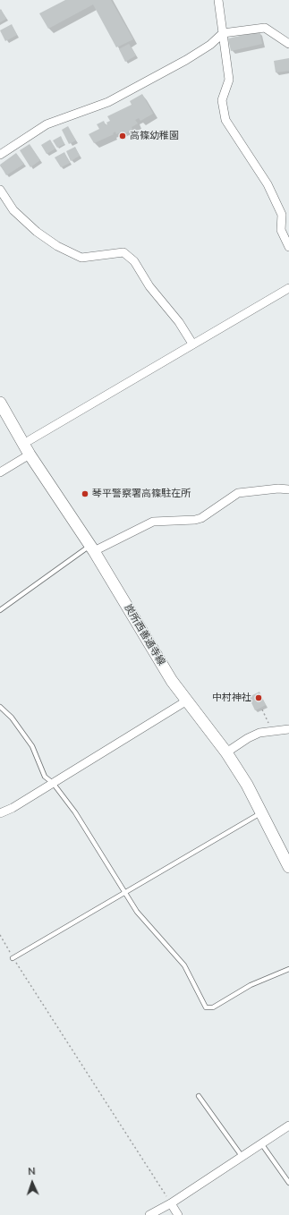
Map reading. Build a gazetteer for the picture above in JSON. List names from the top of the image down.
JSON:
{
  "streets": {
    "main road": ["炭所西善通寺線"]
  },
  "places": ["高篠幼稚園", "琴平警察署高篠駐在所", "中村神社"],
  "north": "top"
}
